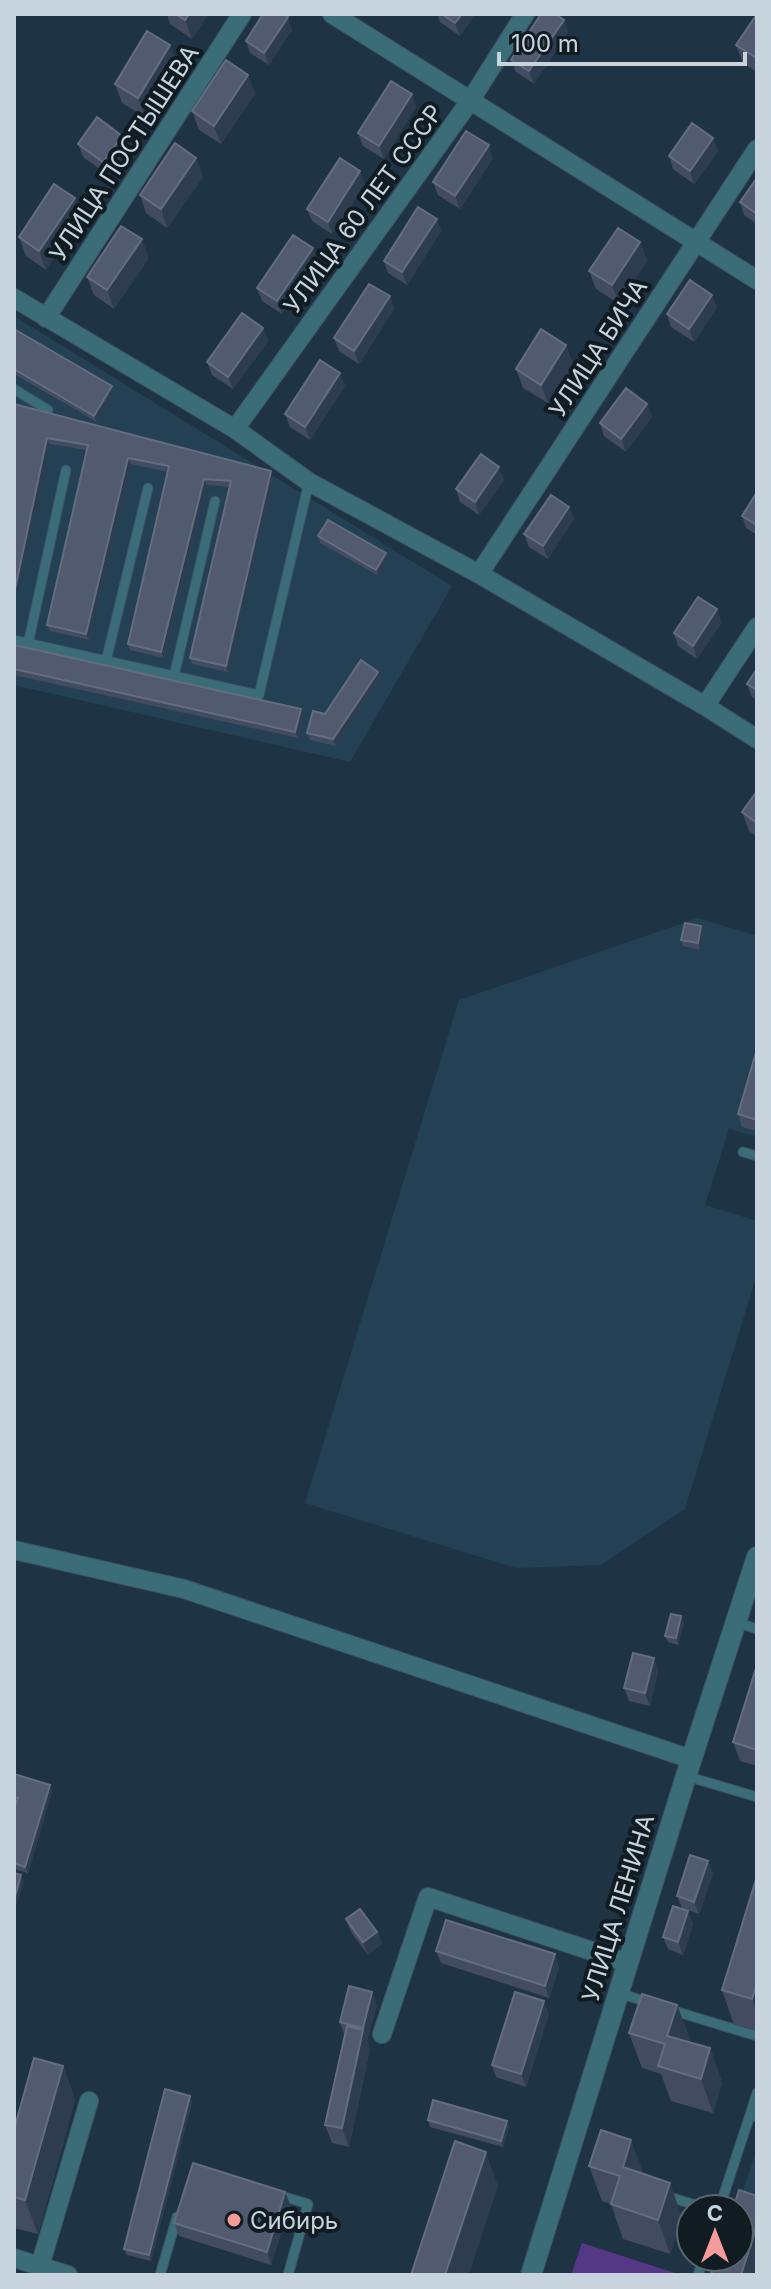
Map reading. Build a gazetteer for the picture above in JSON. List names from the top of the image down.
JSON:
{
  "streets": {
    "street": [
      "УЛИЦА ПОСТЫШЕВА",
      "УЛИЦА 60 ЛЕТ СССР",
      "УЛИЦА БИЧА",
      "УЛИЦА ЛЕНИНА"
    ]
  },
  "places": ["Сибирь"],
  "scale_bar": "100 m",
  "north": "top"
}
